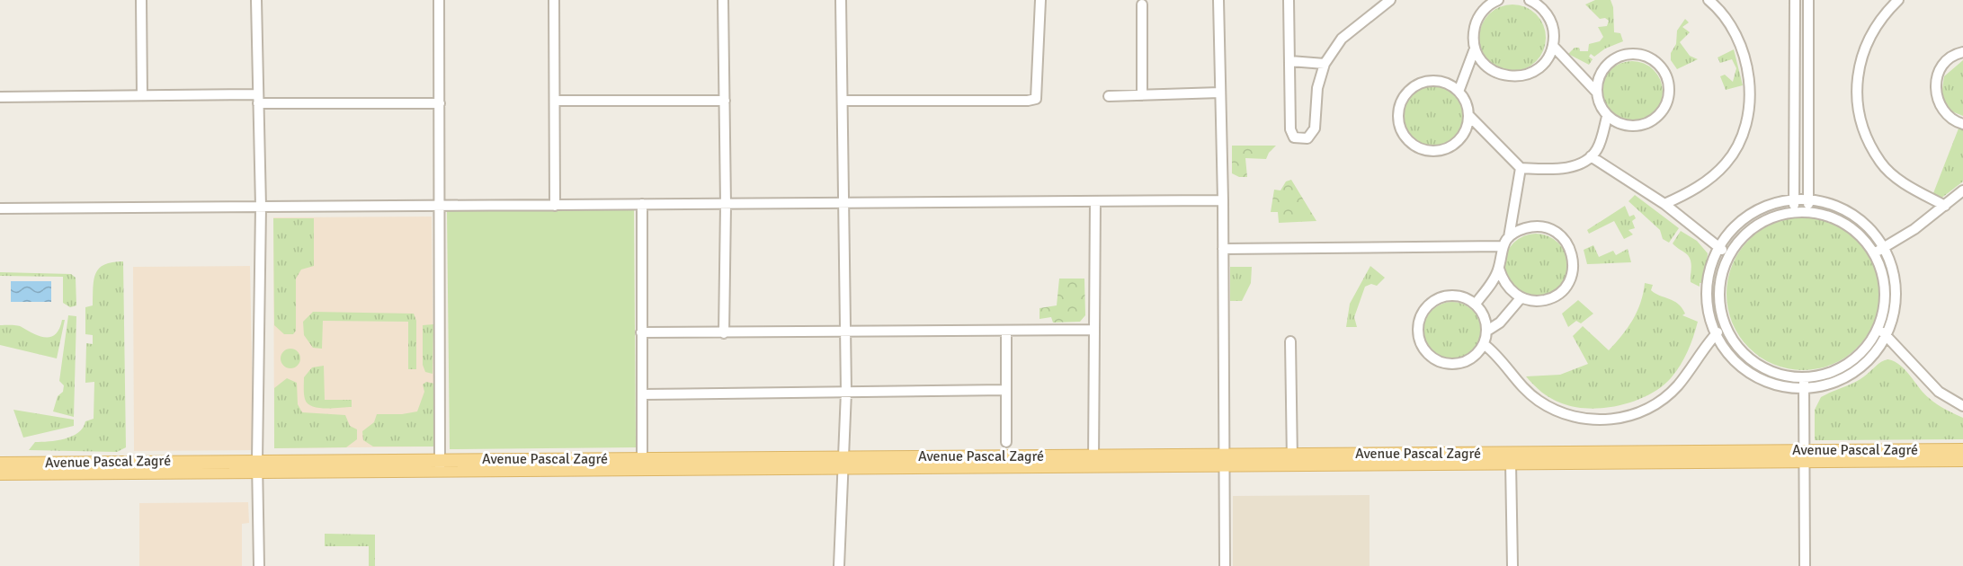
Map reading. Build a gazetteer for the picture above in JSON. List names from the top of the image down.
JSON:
{
  "streets": {
    "main road": ["Avenue Pascal Zagré"]
  }
}
